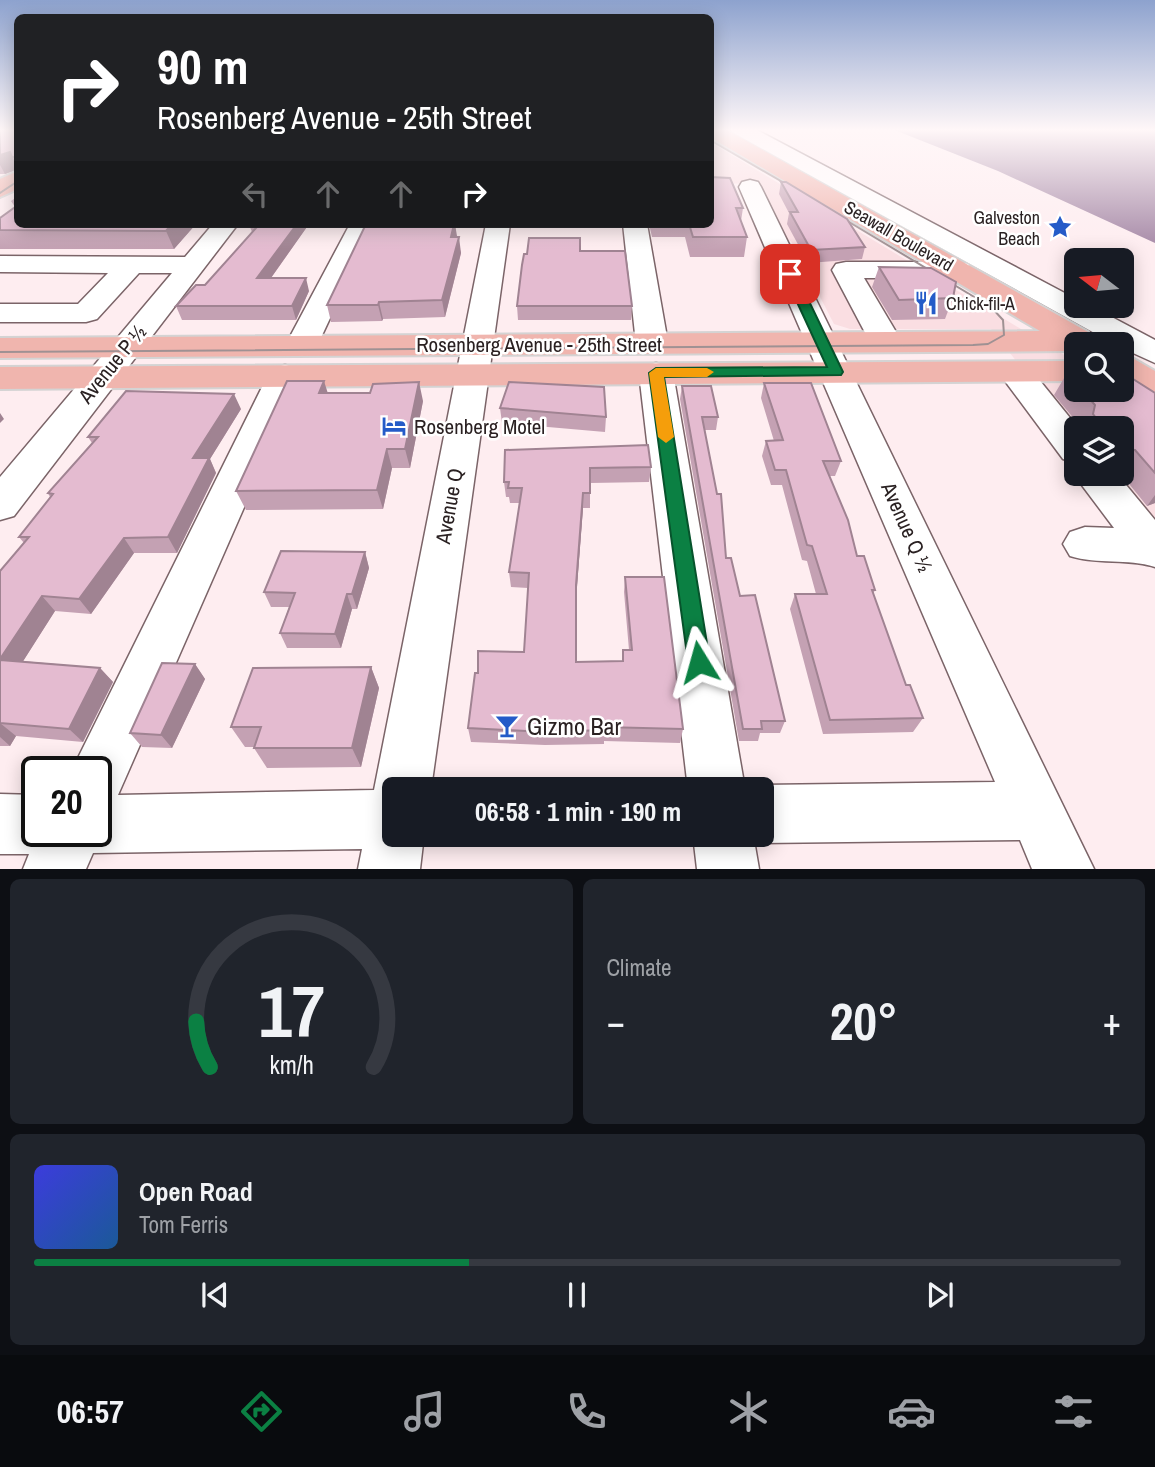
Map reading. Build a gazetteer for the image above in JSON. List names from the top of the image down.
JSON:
{
  "streets": {
    "main road": ["Seawall Boulevard", "Rosenberg Avenue - 25th Street"],
    "street": ["Avenue P ½", "Avenue Q", "Avenue Q ½"]
  },
  "crossings": [
    ["Seawall Boulevard", "Avenue Q ½"],
    ["Rosenberg Avenue - 25th Street", "Avenue P ½"],
    ["Rosenberg Avenue - 25th Street", "Avenue Q"],
    ["Rosenberg Avenue - 25th Street", "Avenue Q ½"]
  ],
  "places": {
    "place": ["Galveston Beach"],
    "restaurant": ["Chick-fil-A"],
    "hotel": ["Rosenberg Motel"],
    "bar": ["Gizmo Bar"]
  },
  "north": "left",
  "page": {
    "turn": ["90 m", "Rosenberg Avenue - 25th Street"],
    "limit": "20",
    "trip": "06:58 · 1 min · 190 m",
    "tile": "Climate",
    "heat": ["−", "20°", "+"],
    "song": ["Open Road", "Tom Ferris"],
    "tabs": "06:57",
    "gauge": ["17", "km/h"]
  }
}
